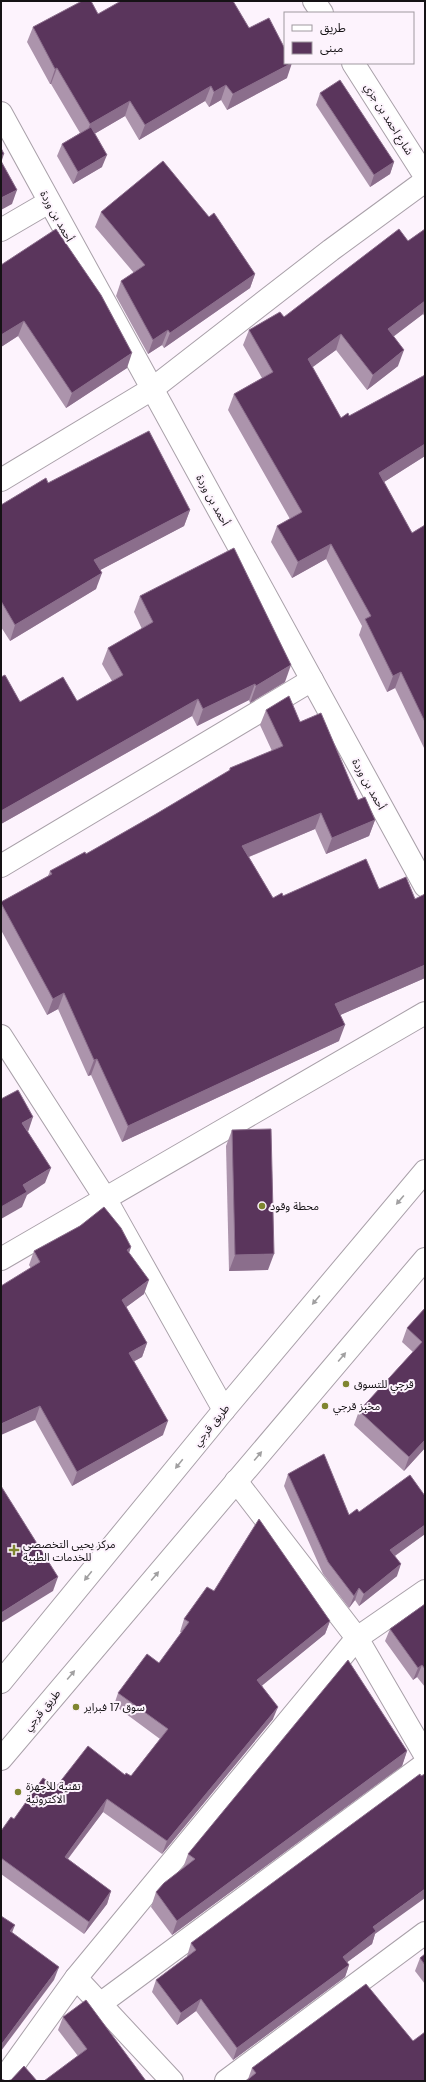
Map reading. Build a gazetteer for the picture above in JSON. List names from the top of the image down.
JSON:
{
  "streets": {
    "main road": ["شارع احمد بن جزي", "أحمد بن وردة", "طريق قرجي"]
  },
  "places": {
    "other": [
      "محطة وقود",
      "قرجي للتسوق",
      "مخبز قرجي",
      "سوق 17 فبراير",
      "تقنية للأجهزة الاكترونية"
    ],
    "health": ["مركز يحيى التخصصي للخدمات الطبية"]
  },
  "legend": ["طريق", "مبنى"]
}
